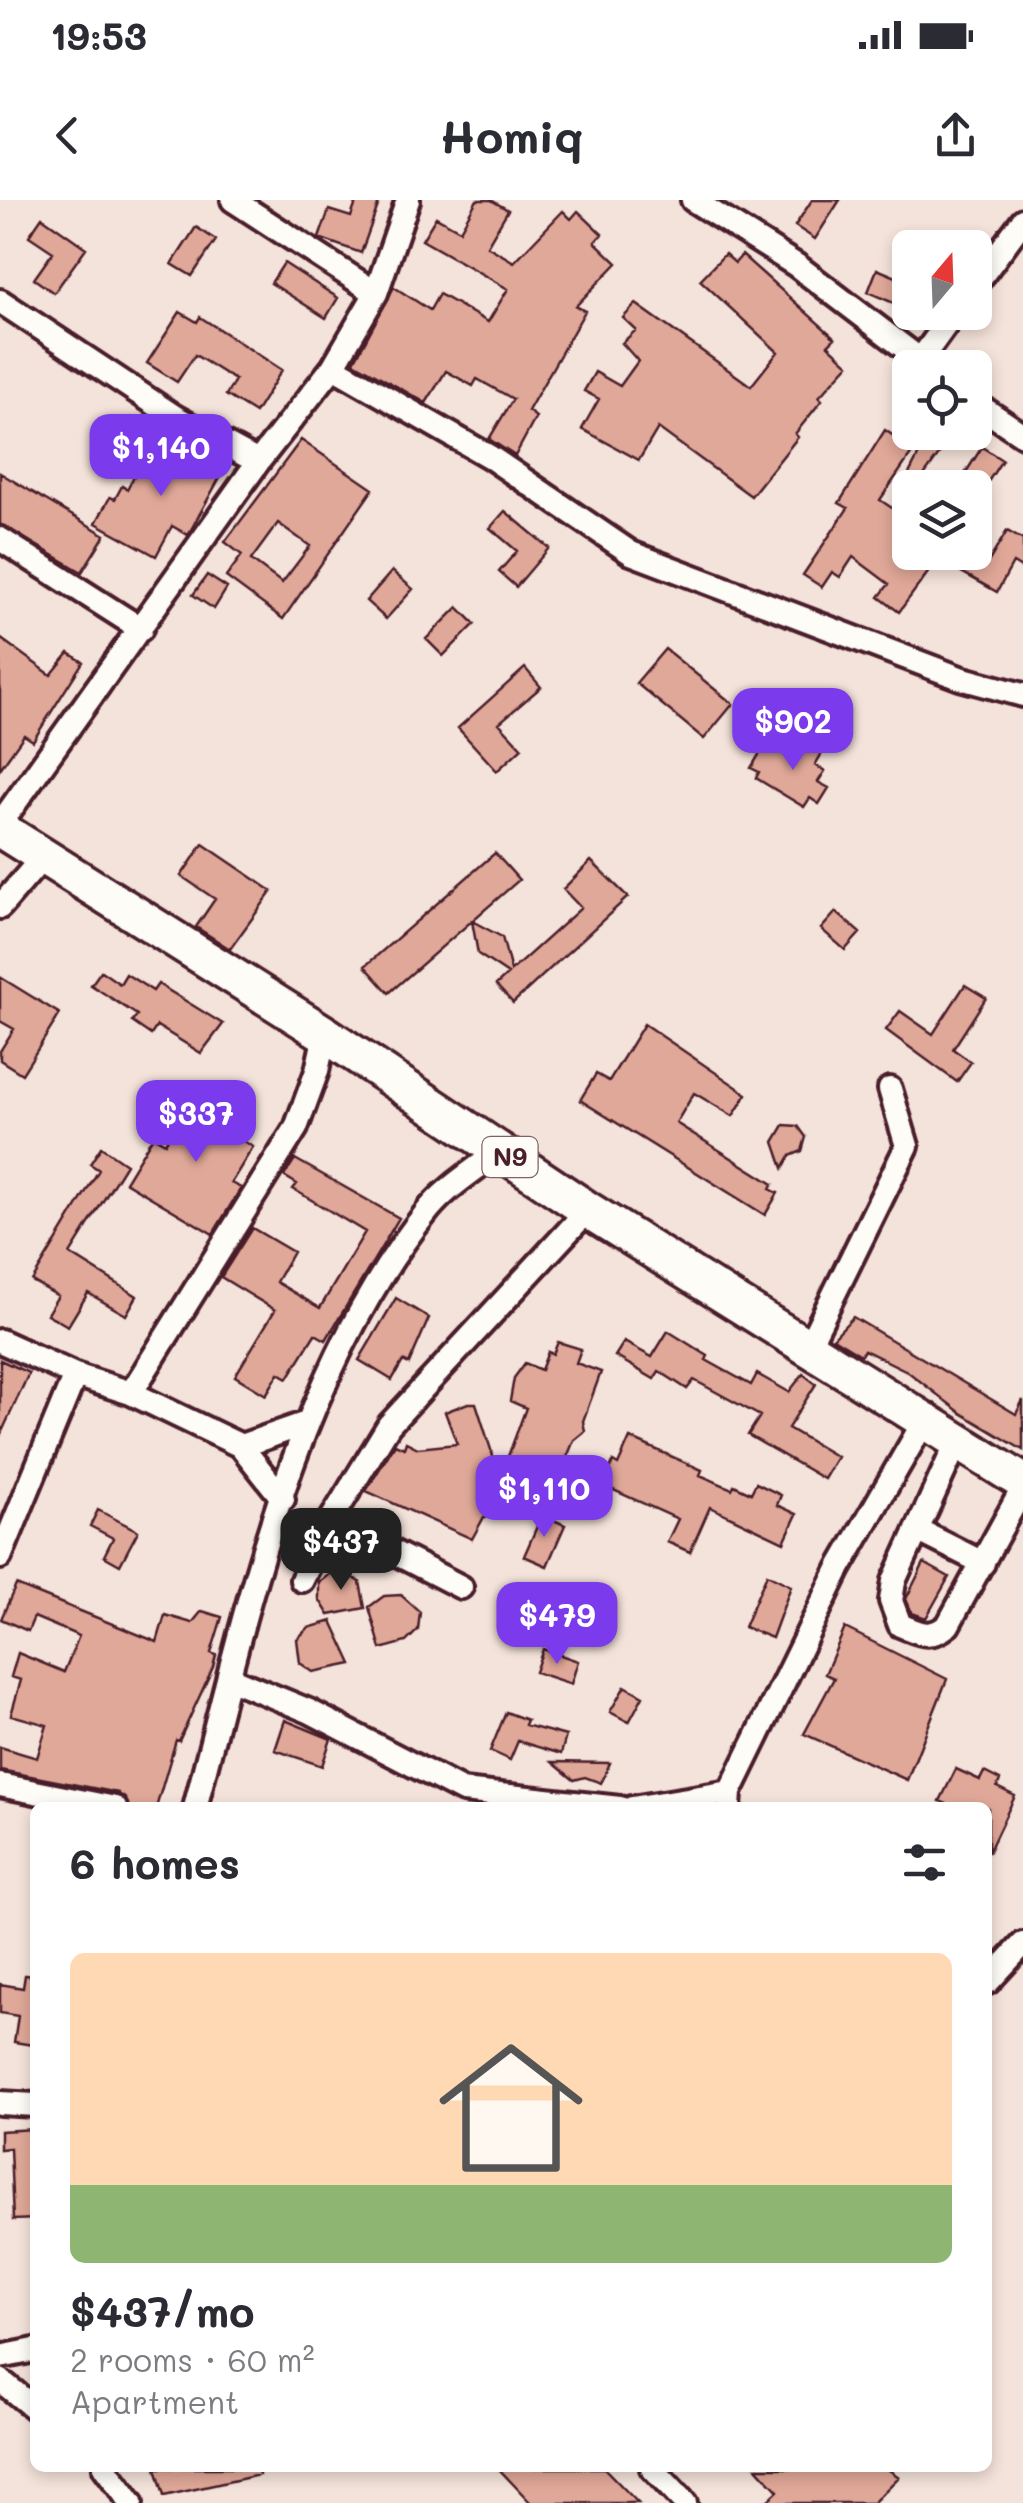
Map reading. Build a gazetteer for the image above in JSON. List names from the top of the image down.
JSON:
{
  "streets": {
    "highway": ["N9"]
  },
  "north": "top",
  "page": {
    "status": "19:53",
    "header": "Homiq",
    "price": [
      "$1,140",
      "$902",
      "$337",
      "$1,110",
      "$437",
      "$479"
    ],
    "heading": "6 homes",
    "list": [
      {
        "name": "$437/mo",
        "note": "2 rooms · 60 m² · Apartment"
      }
    ]
  }
}
